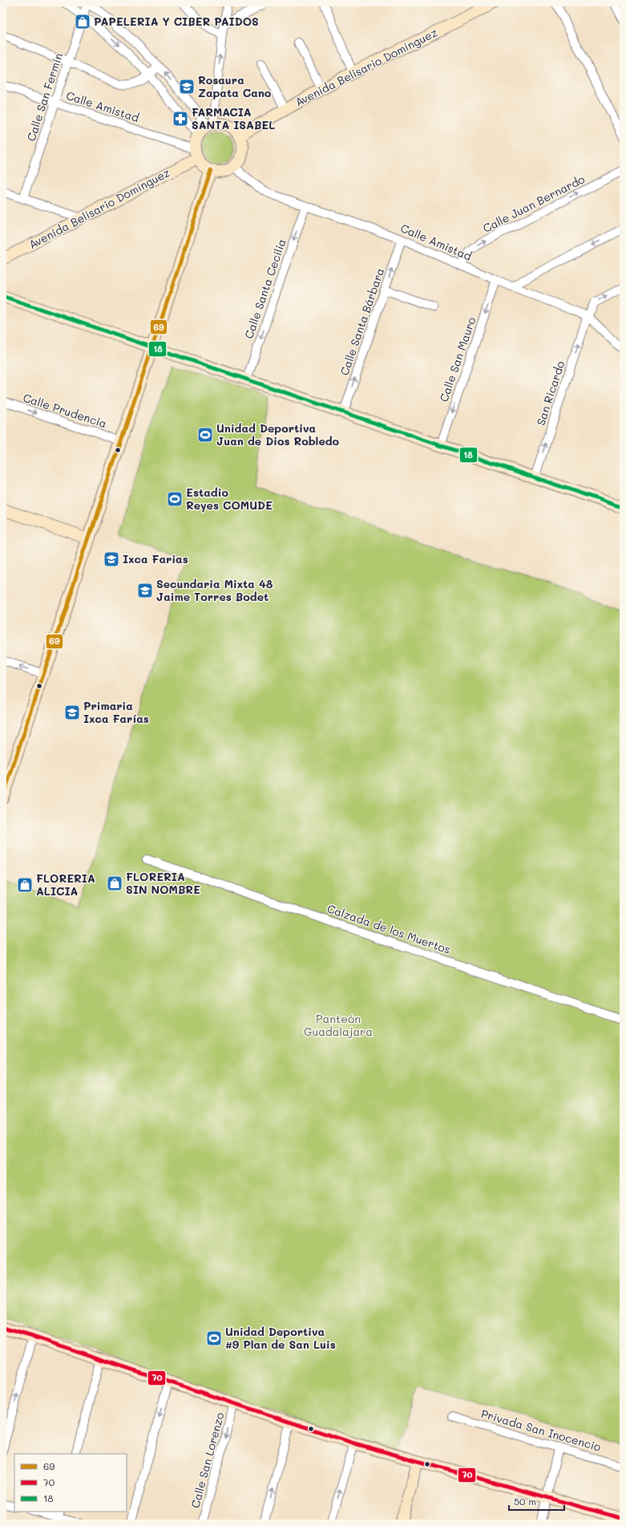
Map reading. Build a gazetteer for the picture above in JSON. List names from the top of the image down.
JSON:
{
  "streets": {
    "street": [
      "Avenida Belisario Domínguez",
      "Calle San Fermín",
      "Calle Amistad",
      "Calle Juan Bernardo",
      "Calle Santa Cecilia",
      "Calle Santa Bárbara",
      "Calle San Mauro",
      "San Ricardo",
      "Calle Prudencia",
      "Calzada de los Muertos",
      "Privada San Inocencio",
      "Calle San Lorenzo"
    ]
  },
  "crossings": [
    ["Avenida Belisario Domínguez", "Calle Amistad"],
    ["Calle San Fermín", "Calle Amistad"],
    ["Calle Amistad", "Calle Juan Bernardo"],
    ["Calle Amistad", "Calle Santa Cecilia"],
    ["Calle Amistad", "Calle Santa Bárbara"],
    ["Calle Amistad", "Calle San Mauro"],
    ["Calle Amistad", "San Ricardo"]
  ],
  "one_way": [
    "Calle Santa Cecilia",
    "Calle Santa Bárbara",
    "Calle San Mauro",
    "San Ricardo",
    "Calle Prudencia"
  ],
  "parks": ["Panteón Guadalajara"],
  "places": {
    "shop": ["PAPELERIA Y CIBER PAIDOS", "FLORERIA SIN NOMBRE", "FLORERIA ALICIA"],
    "school or university": [
      "Rosaura Zapata Cano",
      "Ixca Farias",
      "Secundaria Mixta 48 Jaime Torres Bodet",
      "Primaria Ixca Farías"
    ],
    "pharmacy": ["FARMACIA SANTA ISABEL"],
    "sports": ["Unidad Deportiva Juan de Dios Robledo", "Estadio Reyes COMUDE", "Unidad Deportiva #9 Plan de San Luis"]
  },
  "lines": ["transit line 69", "transit line 18", "transit line 70"],
  "legend": ["69", "70", "18"],
  "scale_bar": "50 m"
}
